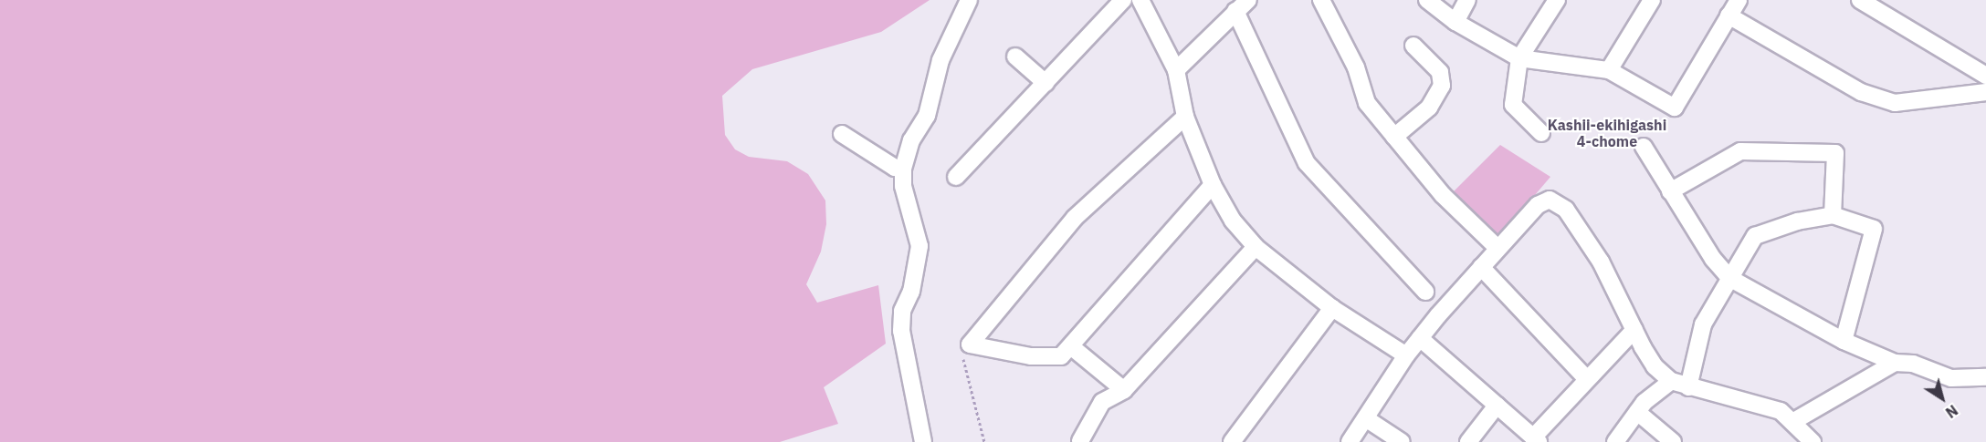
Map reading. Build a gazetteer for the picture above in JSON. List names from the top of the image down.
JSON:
{
  "districts": ["Kashii-ekihigashi 4-chome"],
  "north": "bottom right"
}
